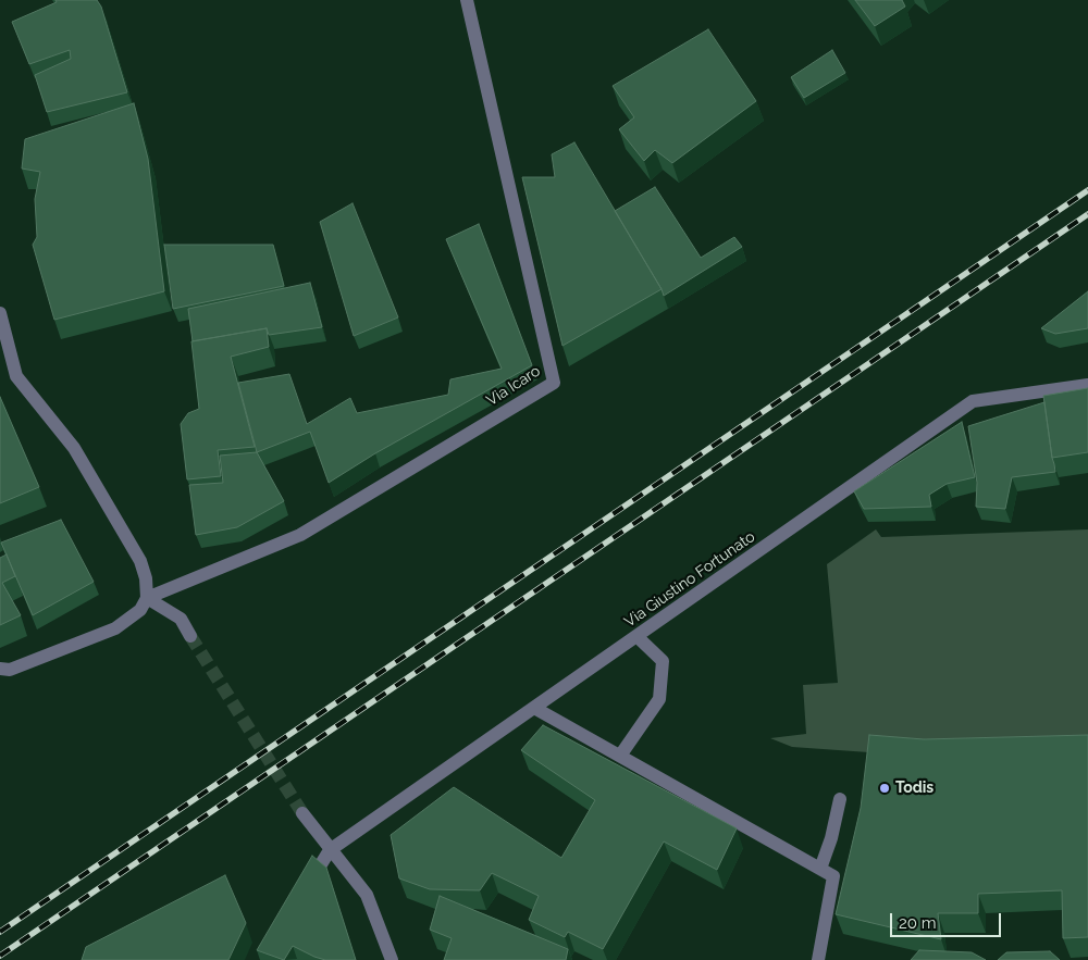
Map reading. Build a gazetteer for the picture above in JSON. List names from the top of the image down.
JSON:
{
  "streets": {
    "street": ["Via Icaro", "Via Giustino Fortunato"]
  },
  "places": ["Todis"],
  "scale_bar": "20 m"
}
